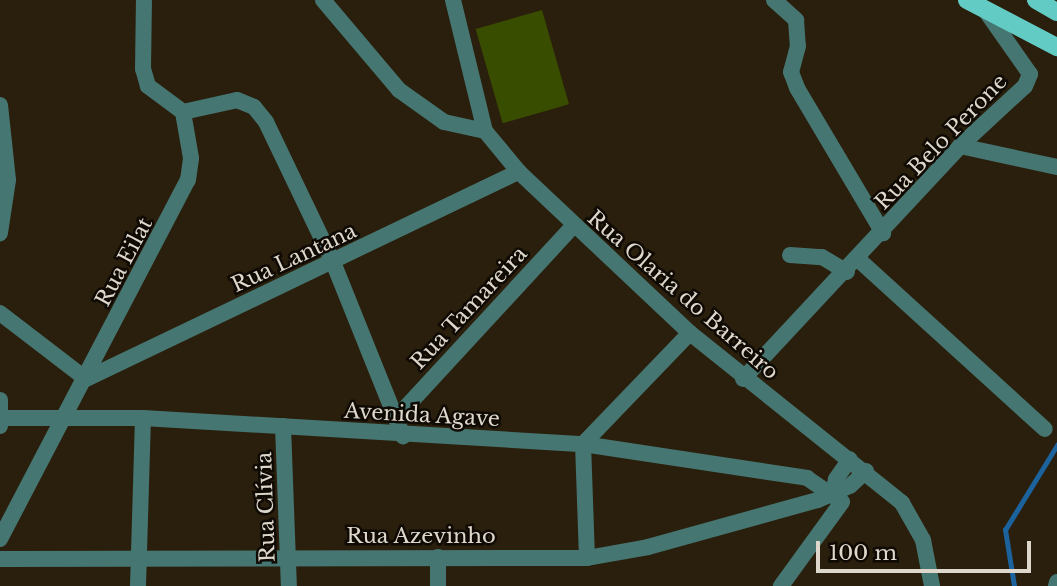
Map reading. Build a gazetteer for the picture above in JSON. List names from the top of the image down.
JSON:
{
  "streets": {
    "street": [
      "Rua Belo Perone",
      "Rua Lantana",
      "Rua Eilat",
      "Rua Olaria do Barreiro",
      "Rua Tamareira",
      "Avenida Agave",
      "Rua Clívia",
      "Rua Azevinho"
    ]
  },
  "crossings": [
    ["Rua Belo Perone", "Rua Olaria do Barreiro"],
    ["Rua Lantana", "Rua Eilat"],
    ["Rua Lantana", "Rua Olaria do Barreiro"],
    ["Rua Eilat", "Avenida Agave"],
    ["Rua Olaria do Barreiro", "Rua Tamareira"],
    ["Rua Olaria do Barreiro", "Rua Azevinho"],
    ["Avenida Agave", "Rua Clívia"],
    ["Avenida Agave", "Rua Azevinho"],
    ["Rua Clívia", "Rua Azevinho"]
  ],
  "scale_bar": "100 m"
}
